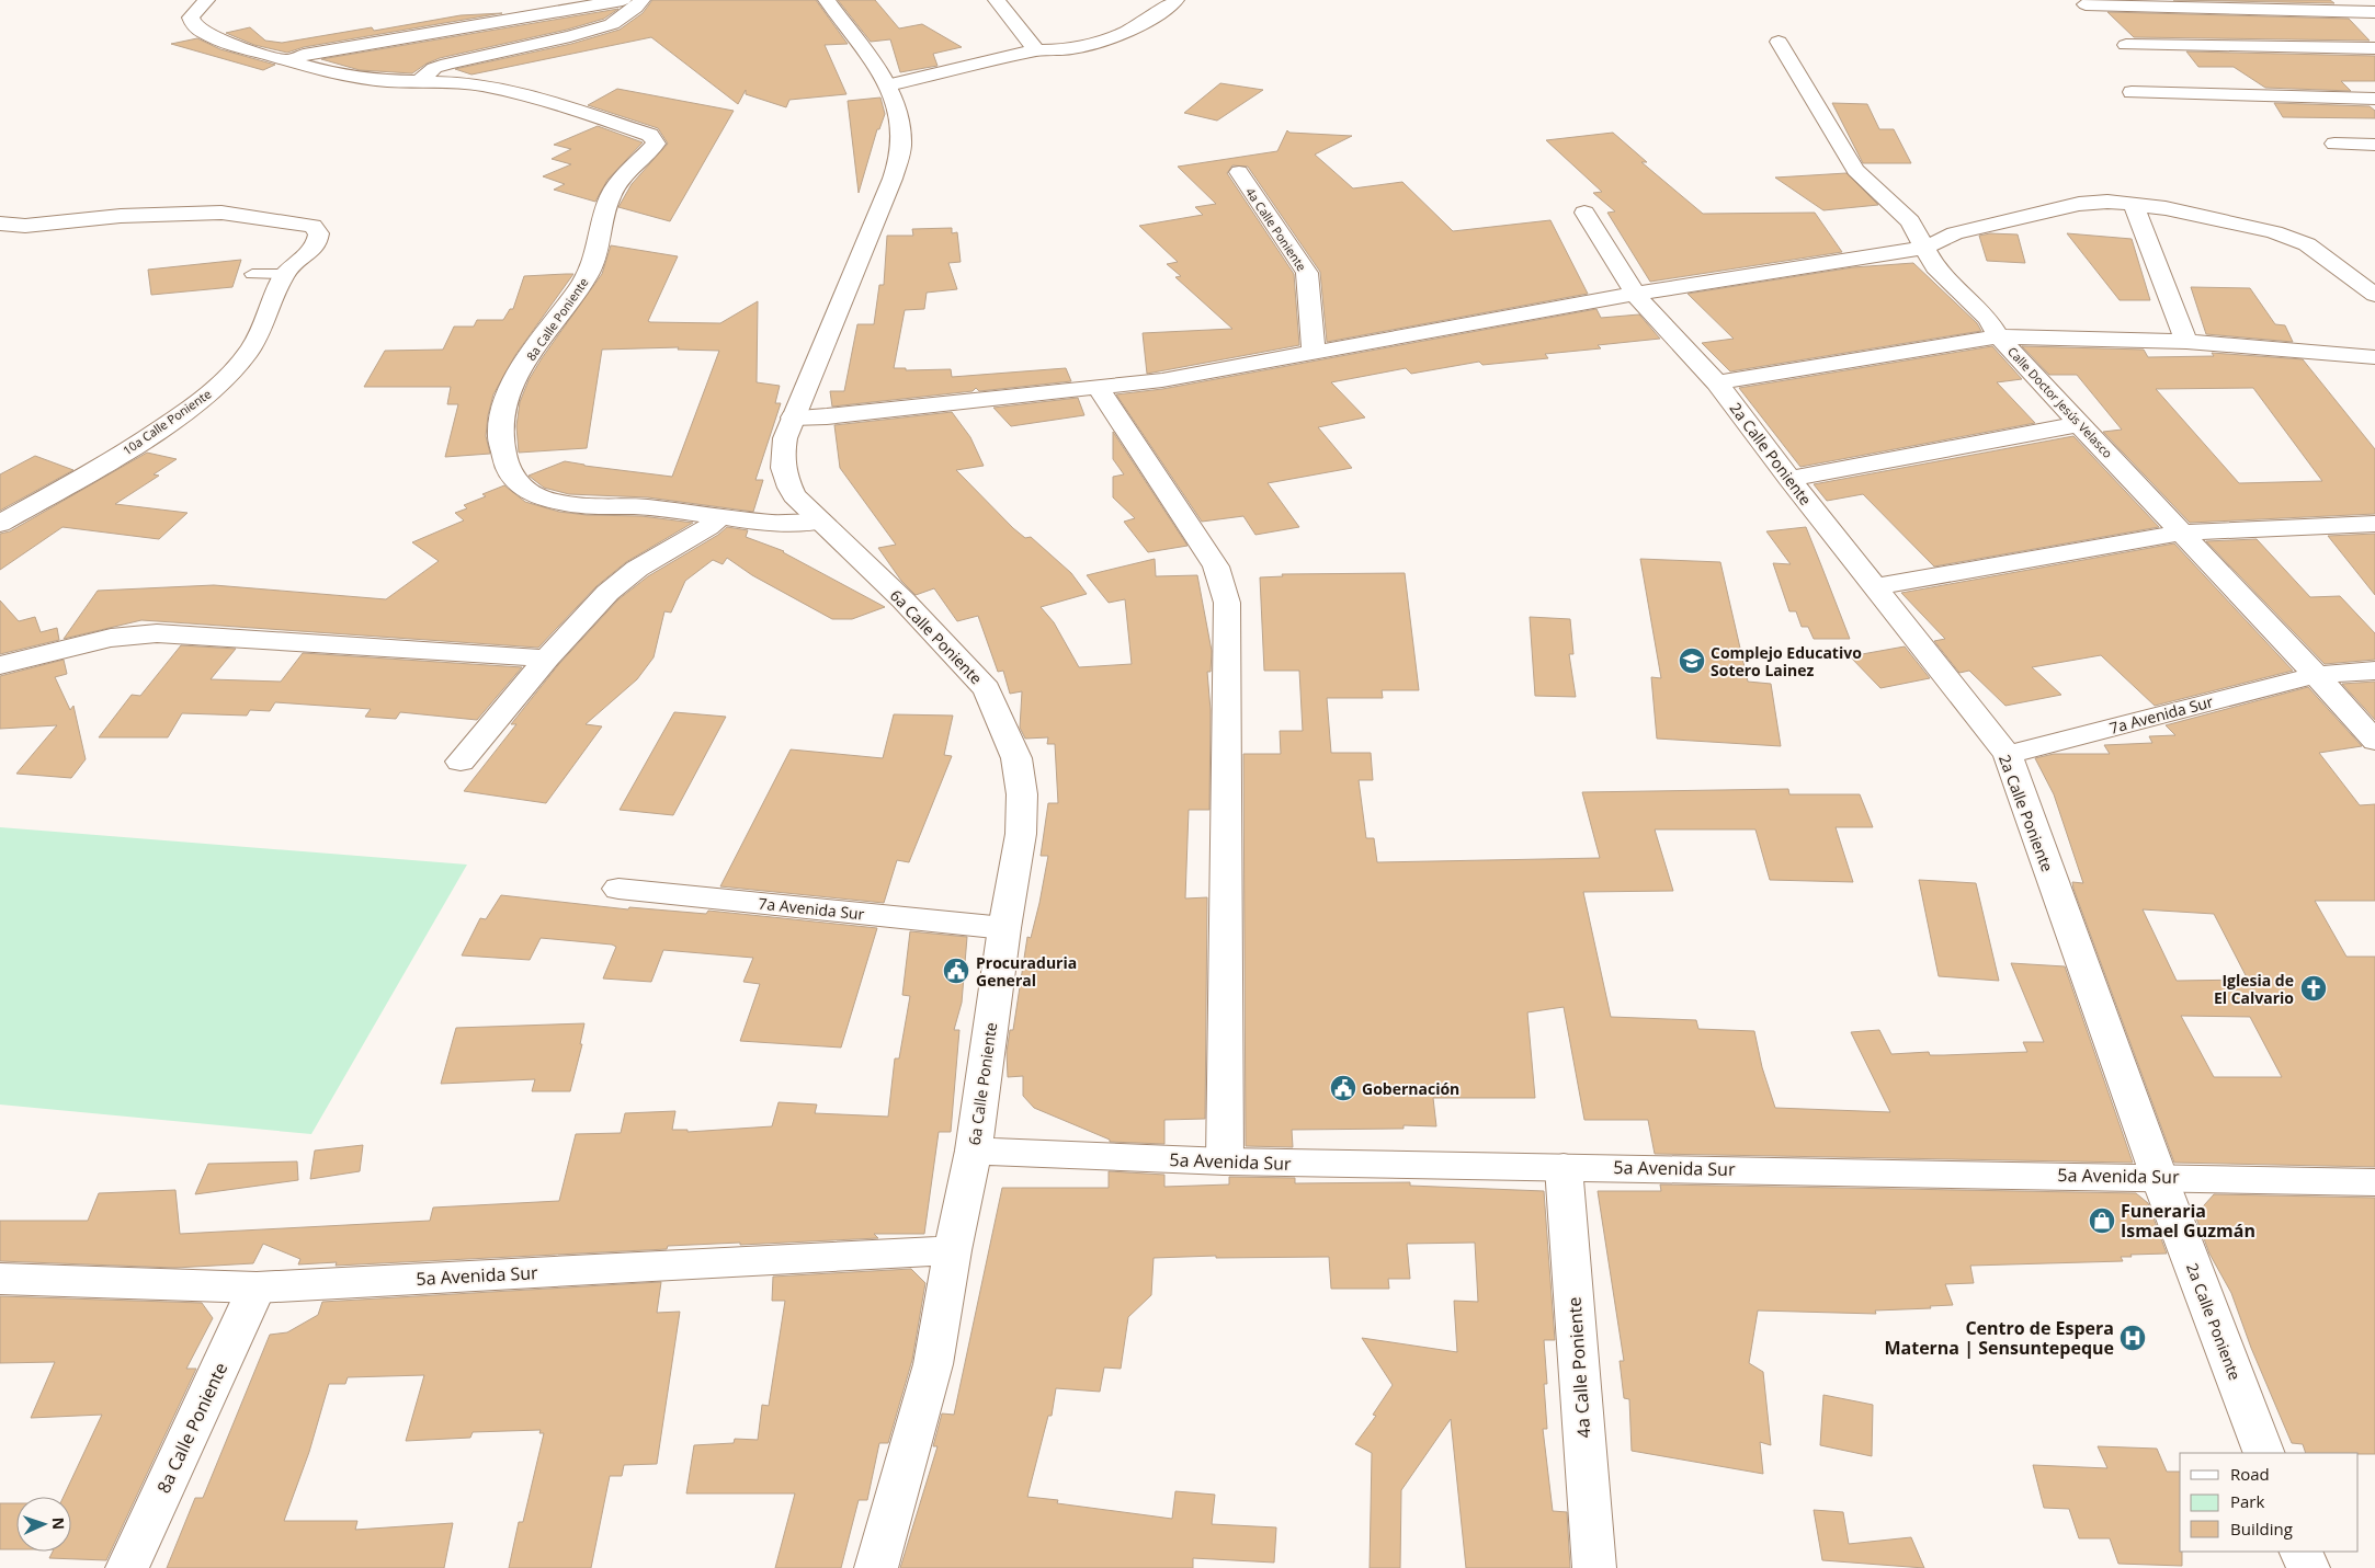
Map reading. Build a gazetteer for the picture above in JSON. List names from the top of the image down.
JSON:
{
  "streets": {
    "street": [
      "4a Calle Poniente",
      "8a Calle Poniente",
      "Calle Doctor Jesús Velasco",
      "10a Calle Poniente",
      "2a Calle Poniente",
      "6a Calle Poniente",
      "7a Avenida Sur",
      "5a Avenida Sur"
    ]
  },
  "crossings": [
    ["4a Calle Poniente", "5a Avenida Sur"],
    ["8a Calle Poniente", "6a Calle Poniente"],
    ["8a Calle Poniente", "5a Avenida Sur"],
    ["Calle Doctor Jesús Velasco", "7a Avenida Sur"],
    ["2a Calle Poniente", "7a Avenida Sur"],
    ["2a Calle Poniente", "5a Avenida Sur"],
    ["6a Calle Poniente", "7a Avenida Sur"],
    ["6a Calle Poniente", "5a Avenida Sur"]
  ],
  "places": {
    "school or university": ["Complejo Educativo Sotero Lainez"],
    "public building": ["Procuraduria General", "Gobernación"],
    "church": ["Iglesia de El Calvario"],
    "shop": ["Funeraria Ismael Guzmán"],
    "hospital": ["Centro de Espera Materna | Sensuntepeque"]
  },
  "legend": ["Road", "Park", "Building"],
  "north": "right"
}
